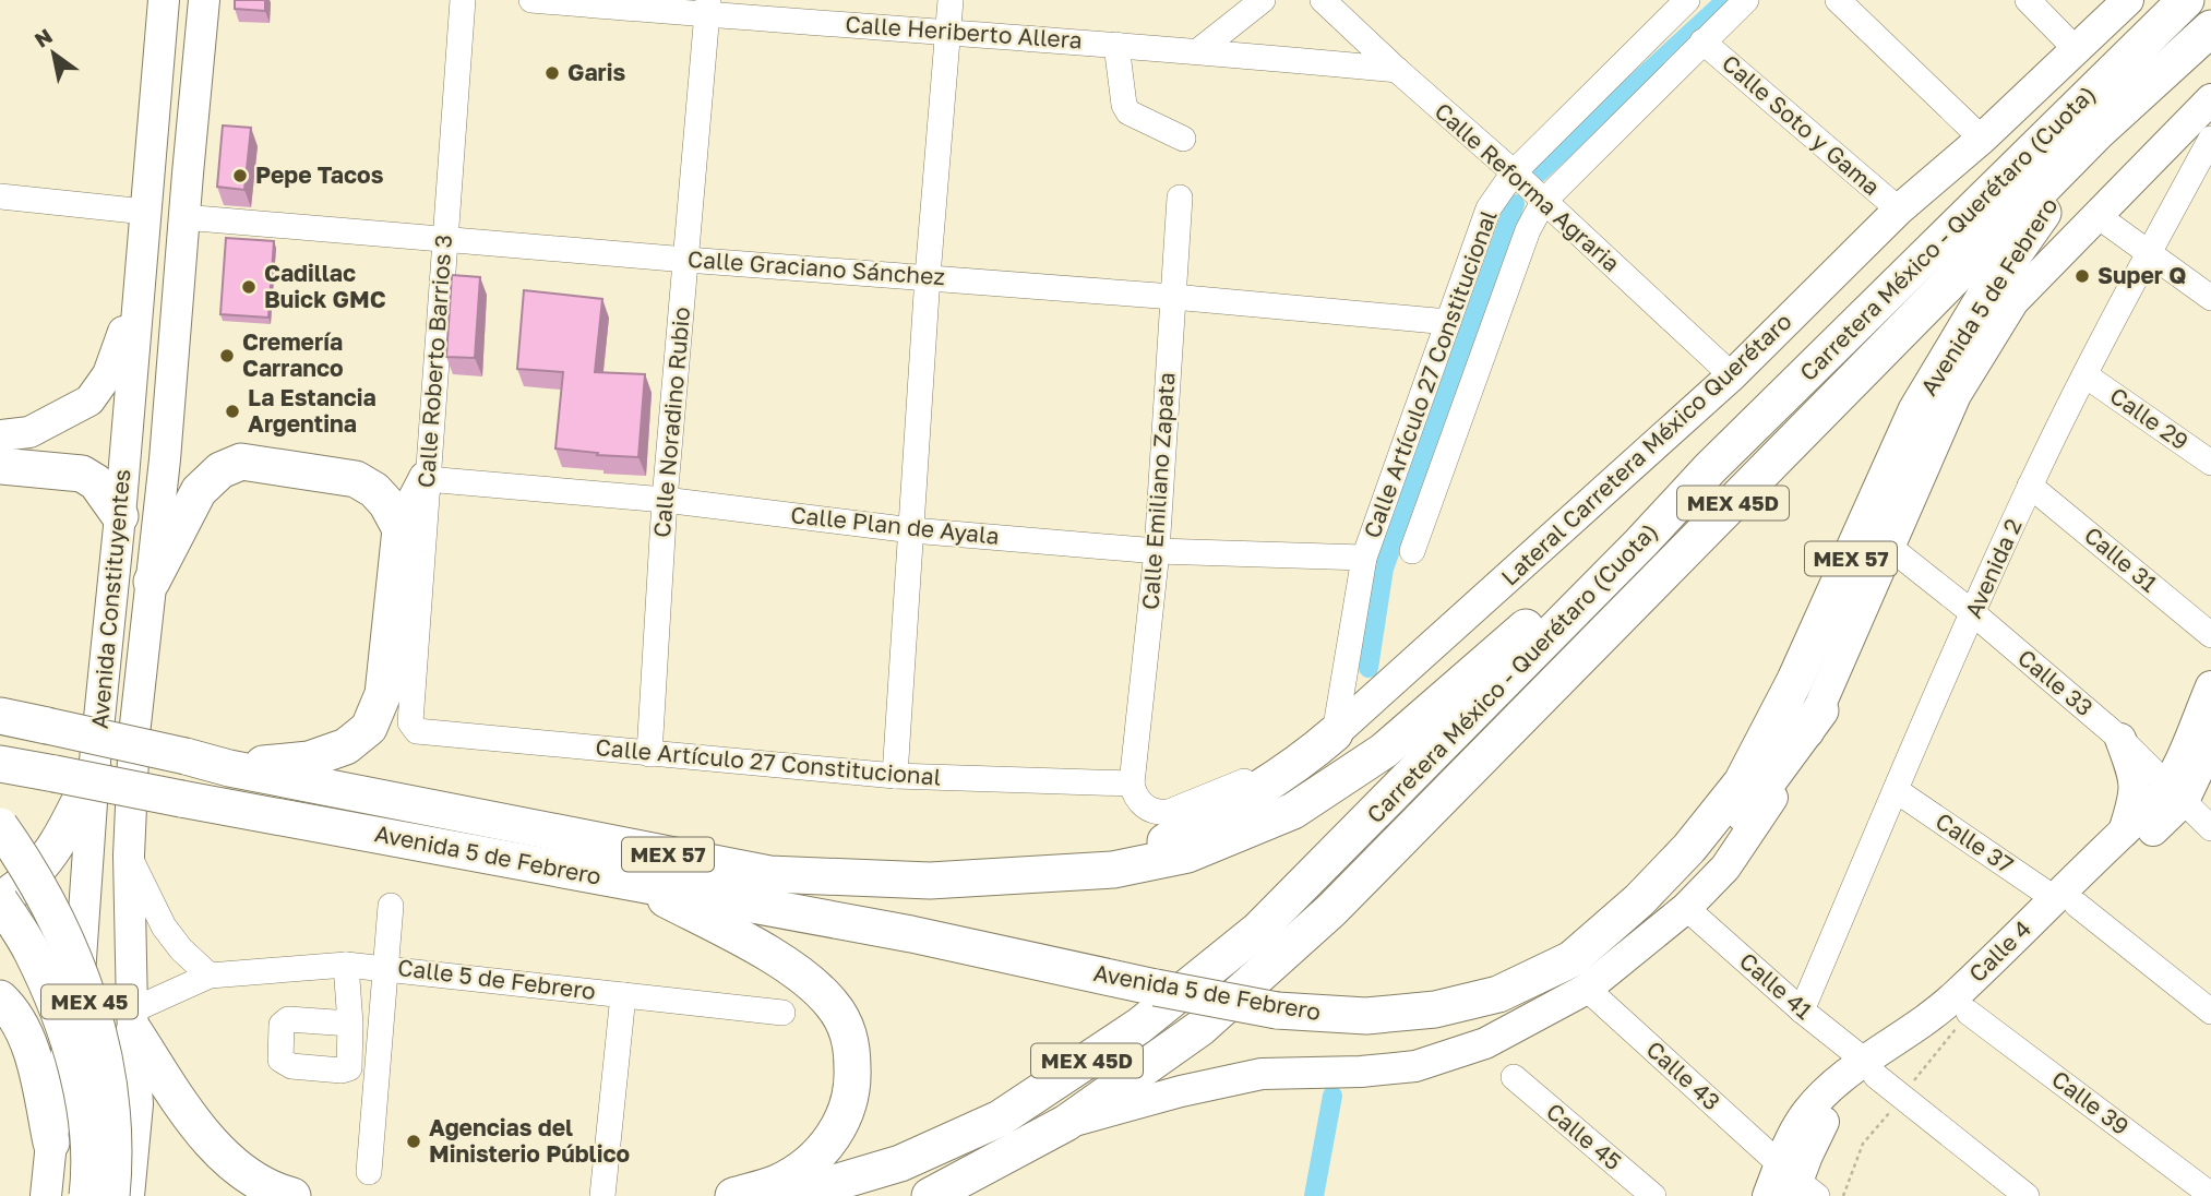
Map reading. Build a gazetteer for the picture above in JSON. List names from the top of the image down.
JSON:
{
  "streets": {
    "highway": [
      "Carretera México - Querétaro (Cuota)",
      "Avenida 5 de Febrero",
      "MEX 45D",
      "MEX 57",
      "MEX 45"
    ],
    "main road": ["Lateral Carretera México Querétaro", "Avenida Constituyentes", "Calle 4"],
    "street": [
      "Calle Heriberto Allera",
      "Calle Soto y Gama",
      "Calle Reforma Agraria",
      "Calle Graciano Sánchez",
      "Calle Roberto Barrios 3",
      "Calle Artículo 27 Constitucional",
      "Calle 29",
      "Calle Noradino Rubio",
      "Calle Emiliano Zapata",
      "Calle Plan de Ayala",
      "Calle 31",
      "Avenida 2",
      "Calle 33",
      "Calle 37",
      "Calle 5 de Febrero",
      "Calle 41",
      "Calle 43",
      "Calle 39",
      "Calle 45"
    ]
  },
  "crossings": [
    ["Calle Heriberto Allera", "Calle Reforma Agraria"],
    ["Calle Heriberto Allera", "Calle Noradino Rubio"],
    ["Calle Soto y Gama", "Calle Artículo 27 Constitucional"],
    ["Calle Soto y Gama", "Lateral Carretera México Querétaro"],
    ["Calle Reforma Agraria", "Calle Artículo 27 Constitucional"],
    ["Calle Reforma Agraria", "Lateral Carretera México Querétaro"],
    ["Carretera México - Querétaro (Cuota)", "Avenida 5 de Febrero"],
    ["Calle Graciano Sánchez", "Calle Roberto Barrios 3"],
    ["Calle Graciano Sánchez", "Calle Artículo 27 Constitucional"],
    ["Calle Graciano Sánchez", "Calle Noradino Rubio"],
    ["Calle Graciano Sánchez", "Calle Emiliano Zapata"],
    ["Calle Graciano Sánchez", "Avenida Constituyentes"],
    ["Avenida 5 de Febrero", "Calle 43"],
    ["Calle Roberto Barrios 3", "Calle Artículo 27 Constitucional"],
    ["Calle Roberto Barrios 3", "Calle Plan de Ayala"],
    ["Calle Artículo 27 Constitucional", "Calle Noradino Rubio"],
    ["Calle Artículo 27 Constitucional", "Lateral Carretera México Querétaro"],
    ["Calle Artículo 27 Constitucional", "Calle Emiliano Zapata"],
    ["Calle Artículo 27 Constitucional", "Calle Plan de Ayala"],
    ["Calle 29", "Avenida 2"],
    ["Calle Noradino Rubio", "Calle Plan de Ayala"],
    ["Lateral Carretera México Querétaro", "Calle Emiliano Zapata"],
    ["Calle Emiliano Zapata", "Calle Plan de Ayala"],
    ["Calle 31", "Avenida 2"],
    ["Avenida 2", "Calle 33"],
    ["Avenida 2", "Calle 37"],
    ["Avenida 2", "Calle 41"],
    ["Avenida Constituyentes", "Calle 5 de Febrero"],
    ["Calle 33", "Calle 4"],
    ["Calle 37", "Calle 4"],
    ["Calle 4", "Calle 41"],
    ["Calle 4", "Calle 43"],
    ["Calle 4", "Calle 39"]
  ],
  "places": [
    "Garis",
    "Pepe Tacos",
    "Super Q",
    "Cadillac Buick GMC",
    "Cremería Carranco",
    "La Estancia Argentina",
    "Agencias del Ministerio Público"
  ],
  "north": "top left"
}
